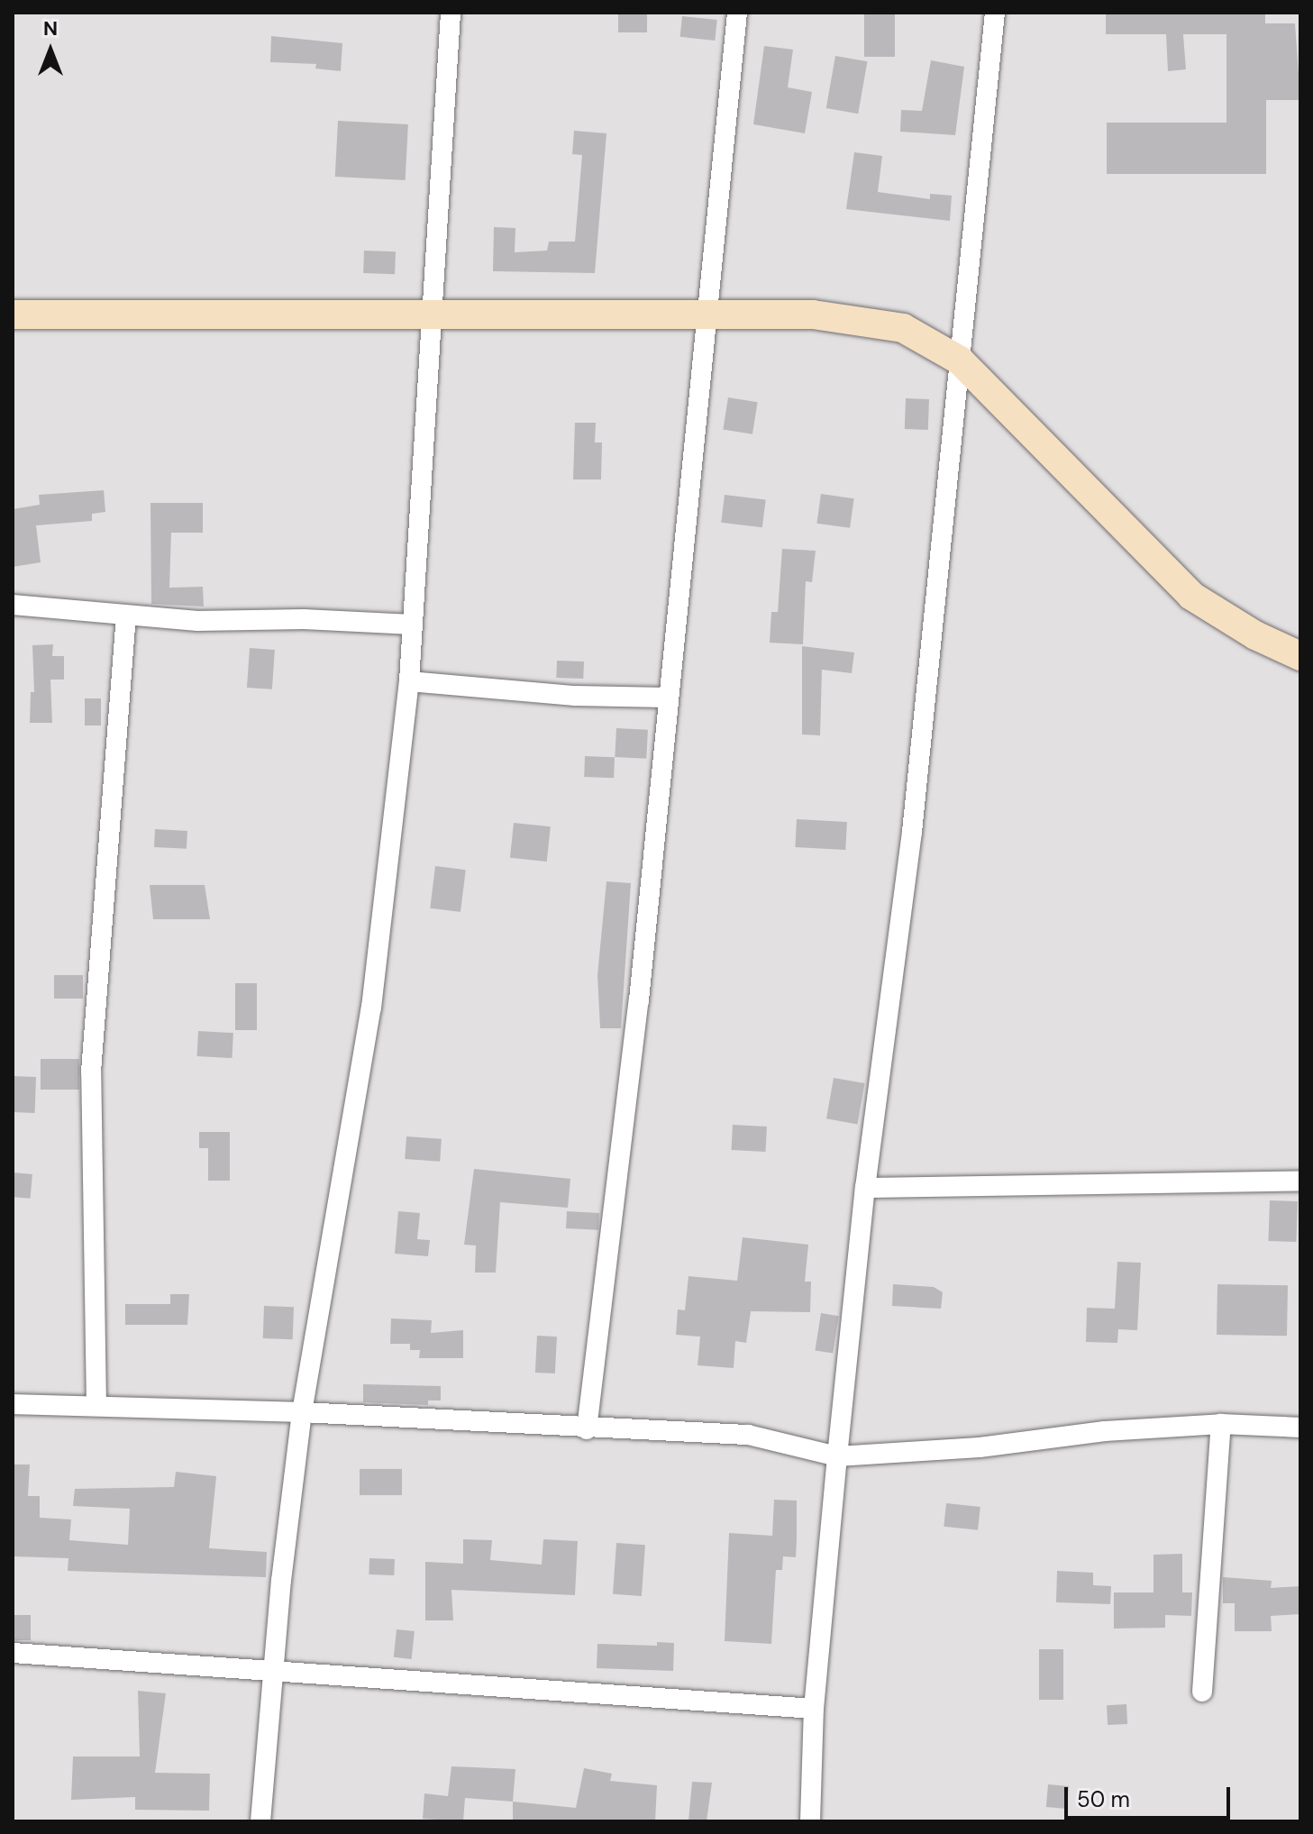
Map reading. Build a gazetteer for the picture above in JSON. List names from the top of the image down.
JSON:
{
  "scale_bar": "50 m",
  "north": "top"
}
